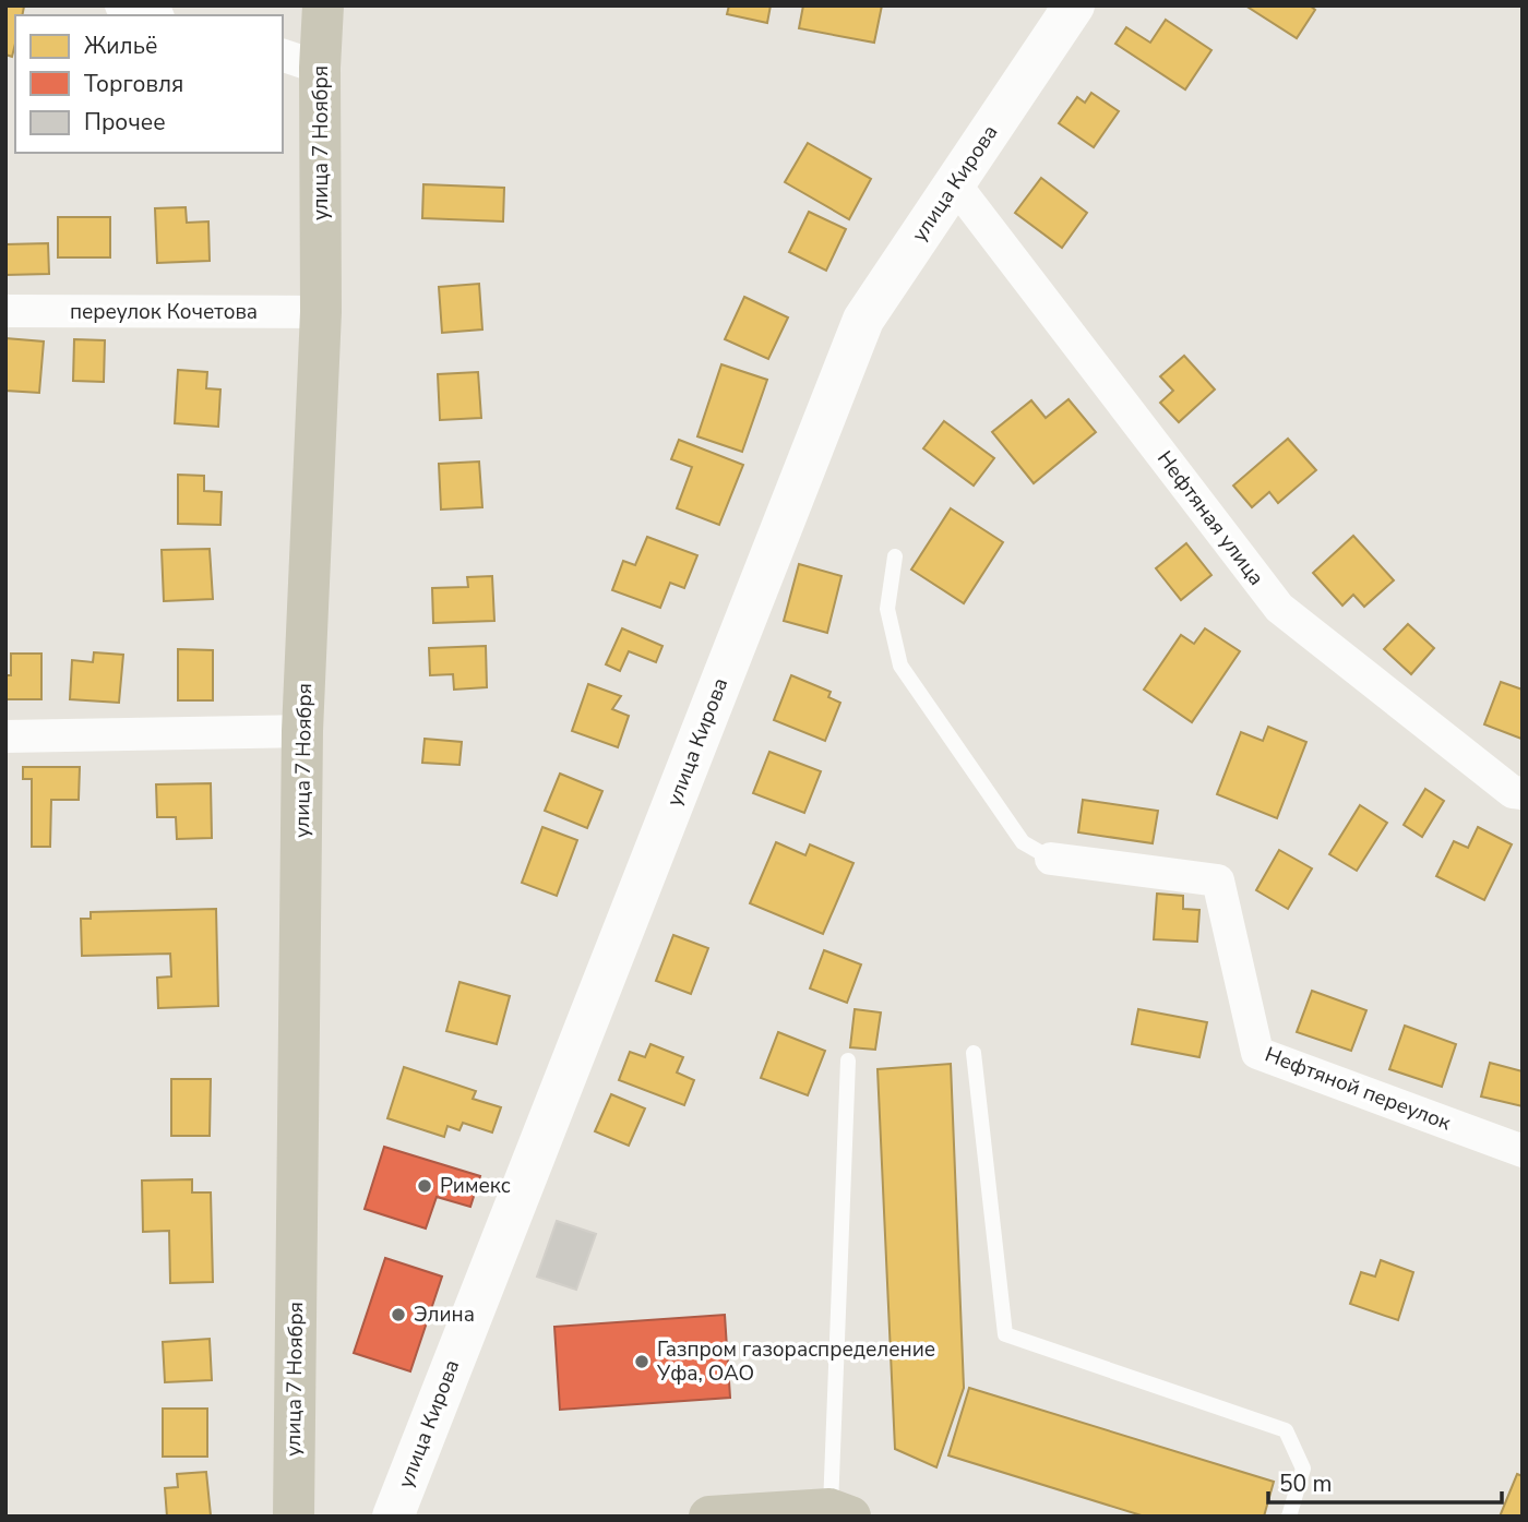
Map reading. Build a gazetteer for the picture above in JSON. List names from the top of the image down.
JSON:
{
  "streets": {
    "main road": ["улица 7 Ноября"],
    "street": [
      "улица Кирова",
      "переулок Кочетова",
      "Нефтяная улица",
      "Нефтяной переулок"
    ]
  },
  "crossings": [
    ["улица 7 Ноября", "переулок Кочетова"],
    ["улица Кирова", "Нефтяная улица"]
  ],
  "places": ["Римекс", "Элина", "Газпром газораспределение Уфа, ОАО"],
  "legend": ["Жильё", "Торговля", "Прочее"],
  "scale_bar": "50 m"
}
